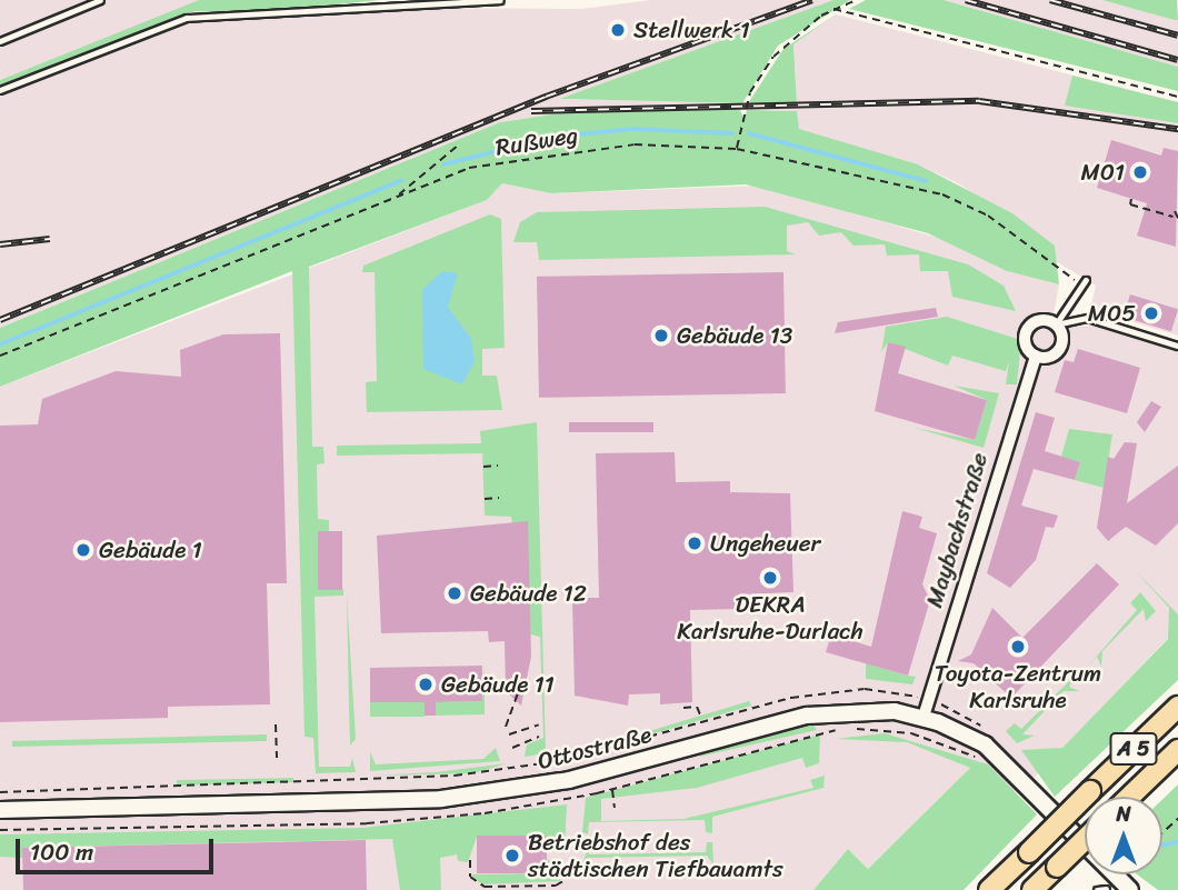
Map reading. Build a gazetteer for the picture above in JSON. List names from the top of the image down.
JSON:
{
  "streets": {
    "highway": ["A 5"],
    "main road": ["Ottostraße"],
    "street": ["Maybachstraße"],
    "path": ["Rußweg"]
  },
  "crossings": [
    ["Rußweg", "Maybachstraße"],
    ["Maybachstraße", "Ottostraße"]
  ],
  "places": [
    "Stellwerk 1",
    "M01",
    "M05",
    "Gebäude 13",
    "Ungeheuer",
    "Gebäude 1",
    "DEKRA Karlsruhe-Durlach",
    "Gebäude 12",
    "Toyota-Zentrum Karlsruhe",
    "Gebäude 11",
    "Betriebshof des städtischen Tiefbauamts"
  ],
  "scale_bar": "100 m",
  "north": "top"
}
